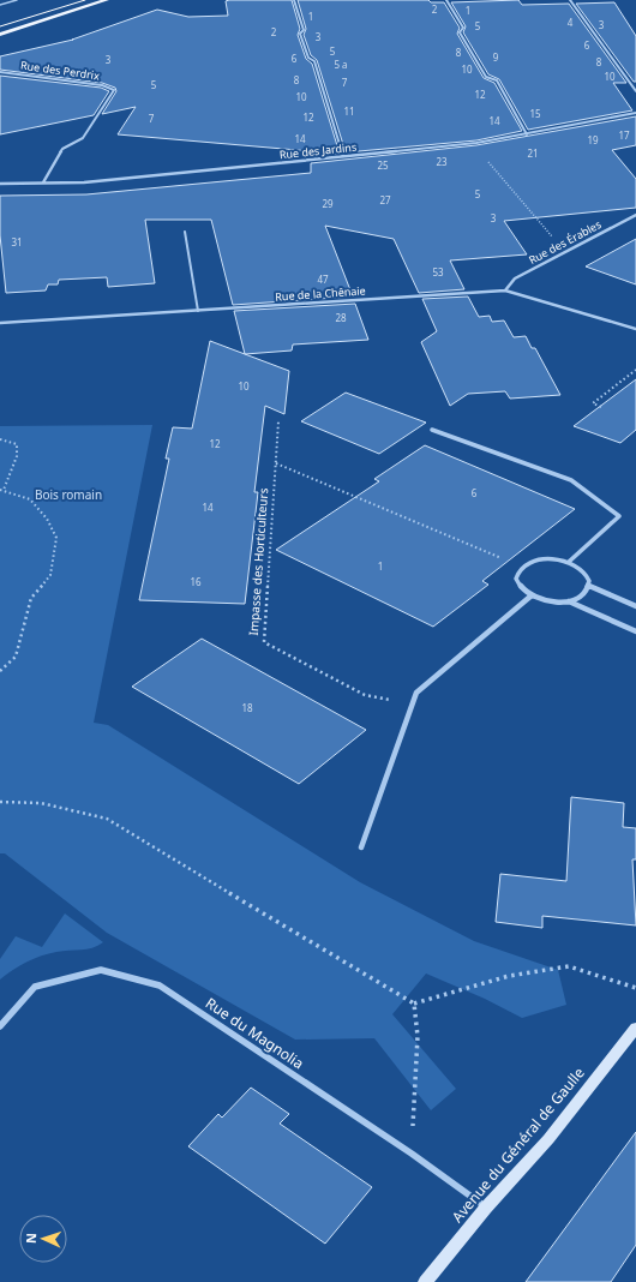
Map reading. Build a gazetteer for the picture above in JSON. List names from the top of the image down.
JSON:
{
  "streets": {
    "main road": ["Avenue du Général de Gaulle"],
    "street": [
      "Rue des Perdrix",
      "Rue des Jardins",
      "Rue des Érables",
      "Rue de la Chênaie",
      "Rue du Magnolia"
    ],
    "path": ["Impasse des Horticulteurs"]
  },
  "crossings": [
    ["Rue des Perdrix", "Rue des Jardins"],
    ["Rue des Érables", "Rue de la Chênaie"],
    ["Rue du Magnolia", "Avenue du Général de Gaulle"]
  ],
  "parks": ["Bois romain"],
  "house_numbers": [
    "2",
    "1",
    "1",
    "4",
    "3",
    "5",
    "2",
    "3",
    "6",
    "5",
    "8",
    "9",
    "6",
    "3",
    "8",
    "5 a",
    "10",
    "10",
    "8",
    "7",
    "5",
    "12",
    "10",
    "11",
    "15",
    "12",
    "7",
    "14",
    "17",
    "14",
    "19",
    "21",
    "23",
    "25",
    "5",
    "27",
    "29",
    "3",
    "31",
    "53",
    "47",
    "28",
    "10",
    "12",
    "6",
    "14",
    "1",
    "16",
    "18"
  ],
  "north": "left"
}
